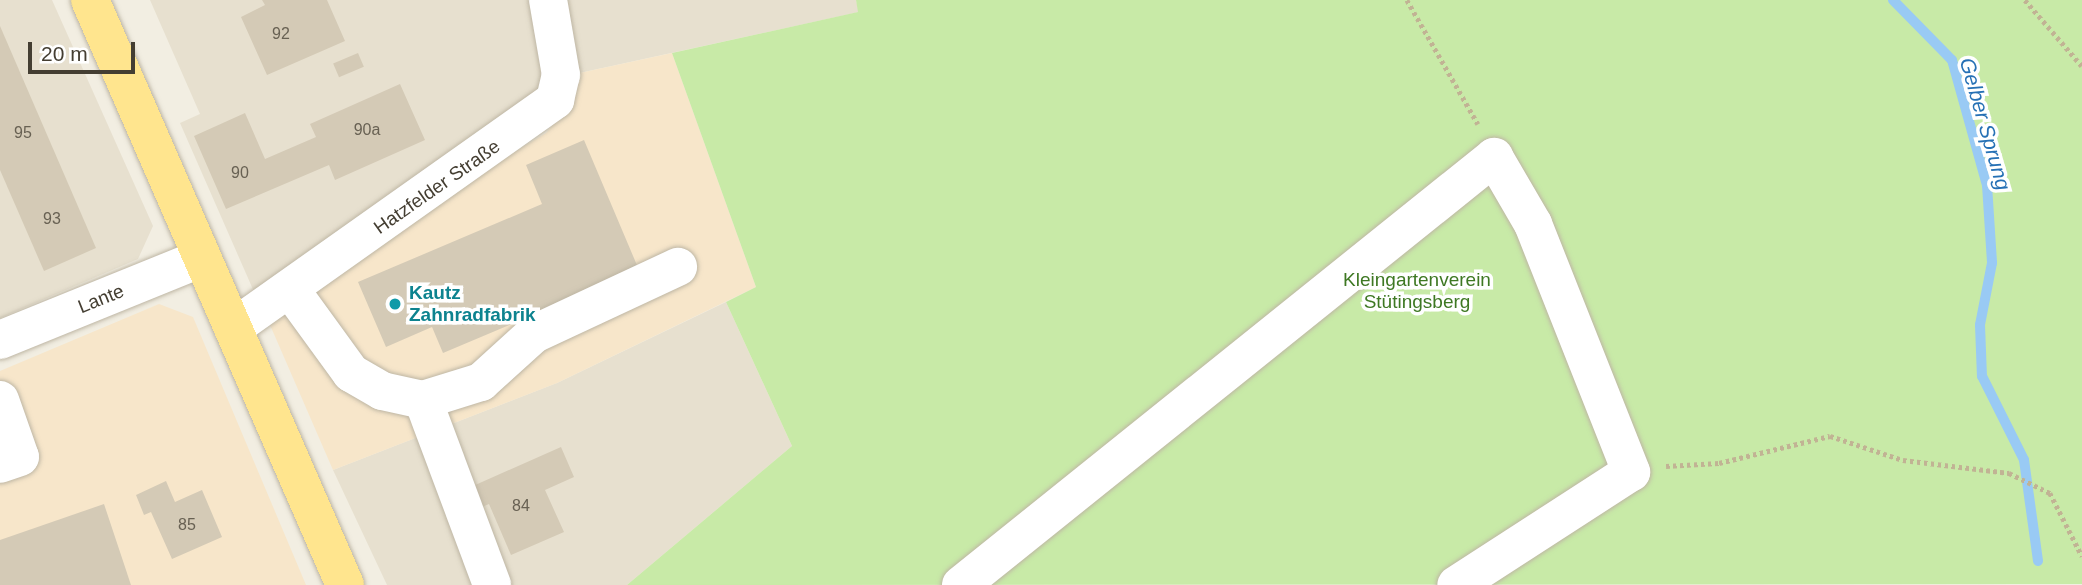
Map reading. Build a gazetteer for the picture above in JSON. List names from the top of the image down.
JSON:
{
  "streets": {
    "street": ["Hatzfelder Straße", "Lante"]
  },
  "water": ["Gelber Sprung"],
  "parks": ["Kleingartenverein Stütingsberg"],
  "places": ["Kautz Zahnradfabrik"],
  "house_numbers": [
    "92",
    "90a",
    "95",
    "90",
    "93",
    "84",
    "85"
  ],
  "scale_bar": "20 m"
}
